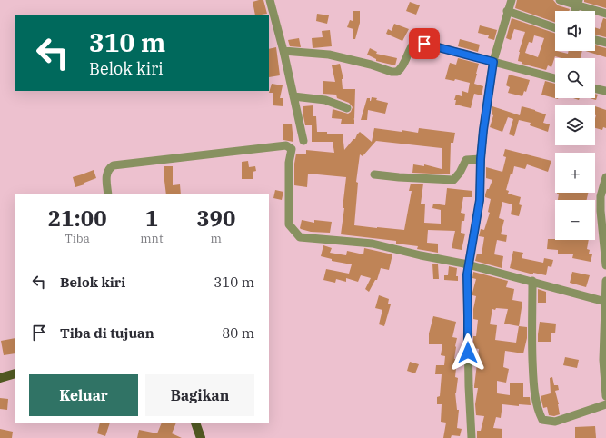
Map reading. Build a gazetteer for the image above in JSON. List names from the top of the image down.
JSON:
{
  "page": {
    "map_buttons": ["+", "−"],
    "turn": ["310 m", "Belok kiri"],
    "eta": [
      "21:00",
      "Tiba",
      "1",
      "mnt",
      "390",
      "m"
    ],
    "list": [
      {
        "name": "Belok kiri",
        "value": "310 m"
      },
      {
        "name": "Tiba di tujuan",
        "value": "80 m"
      }
    ],
    "buttons": ["Keluar", "Bagikan"]
  }
}
